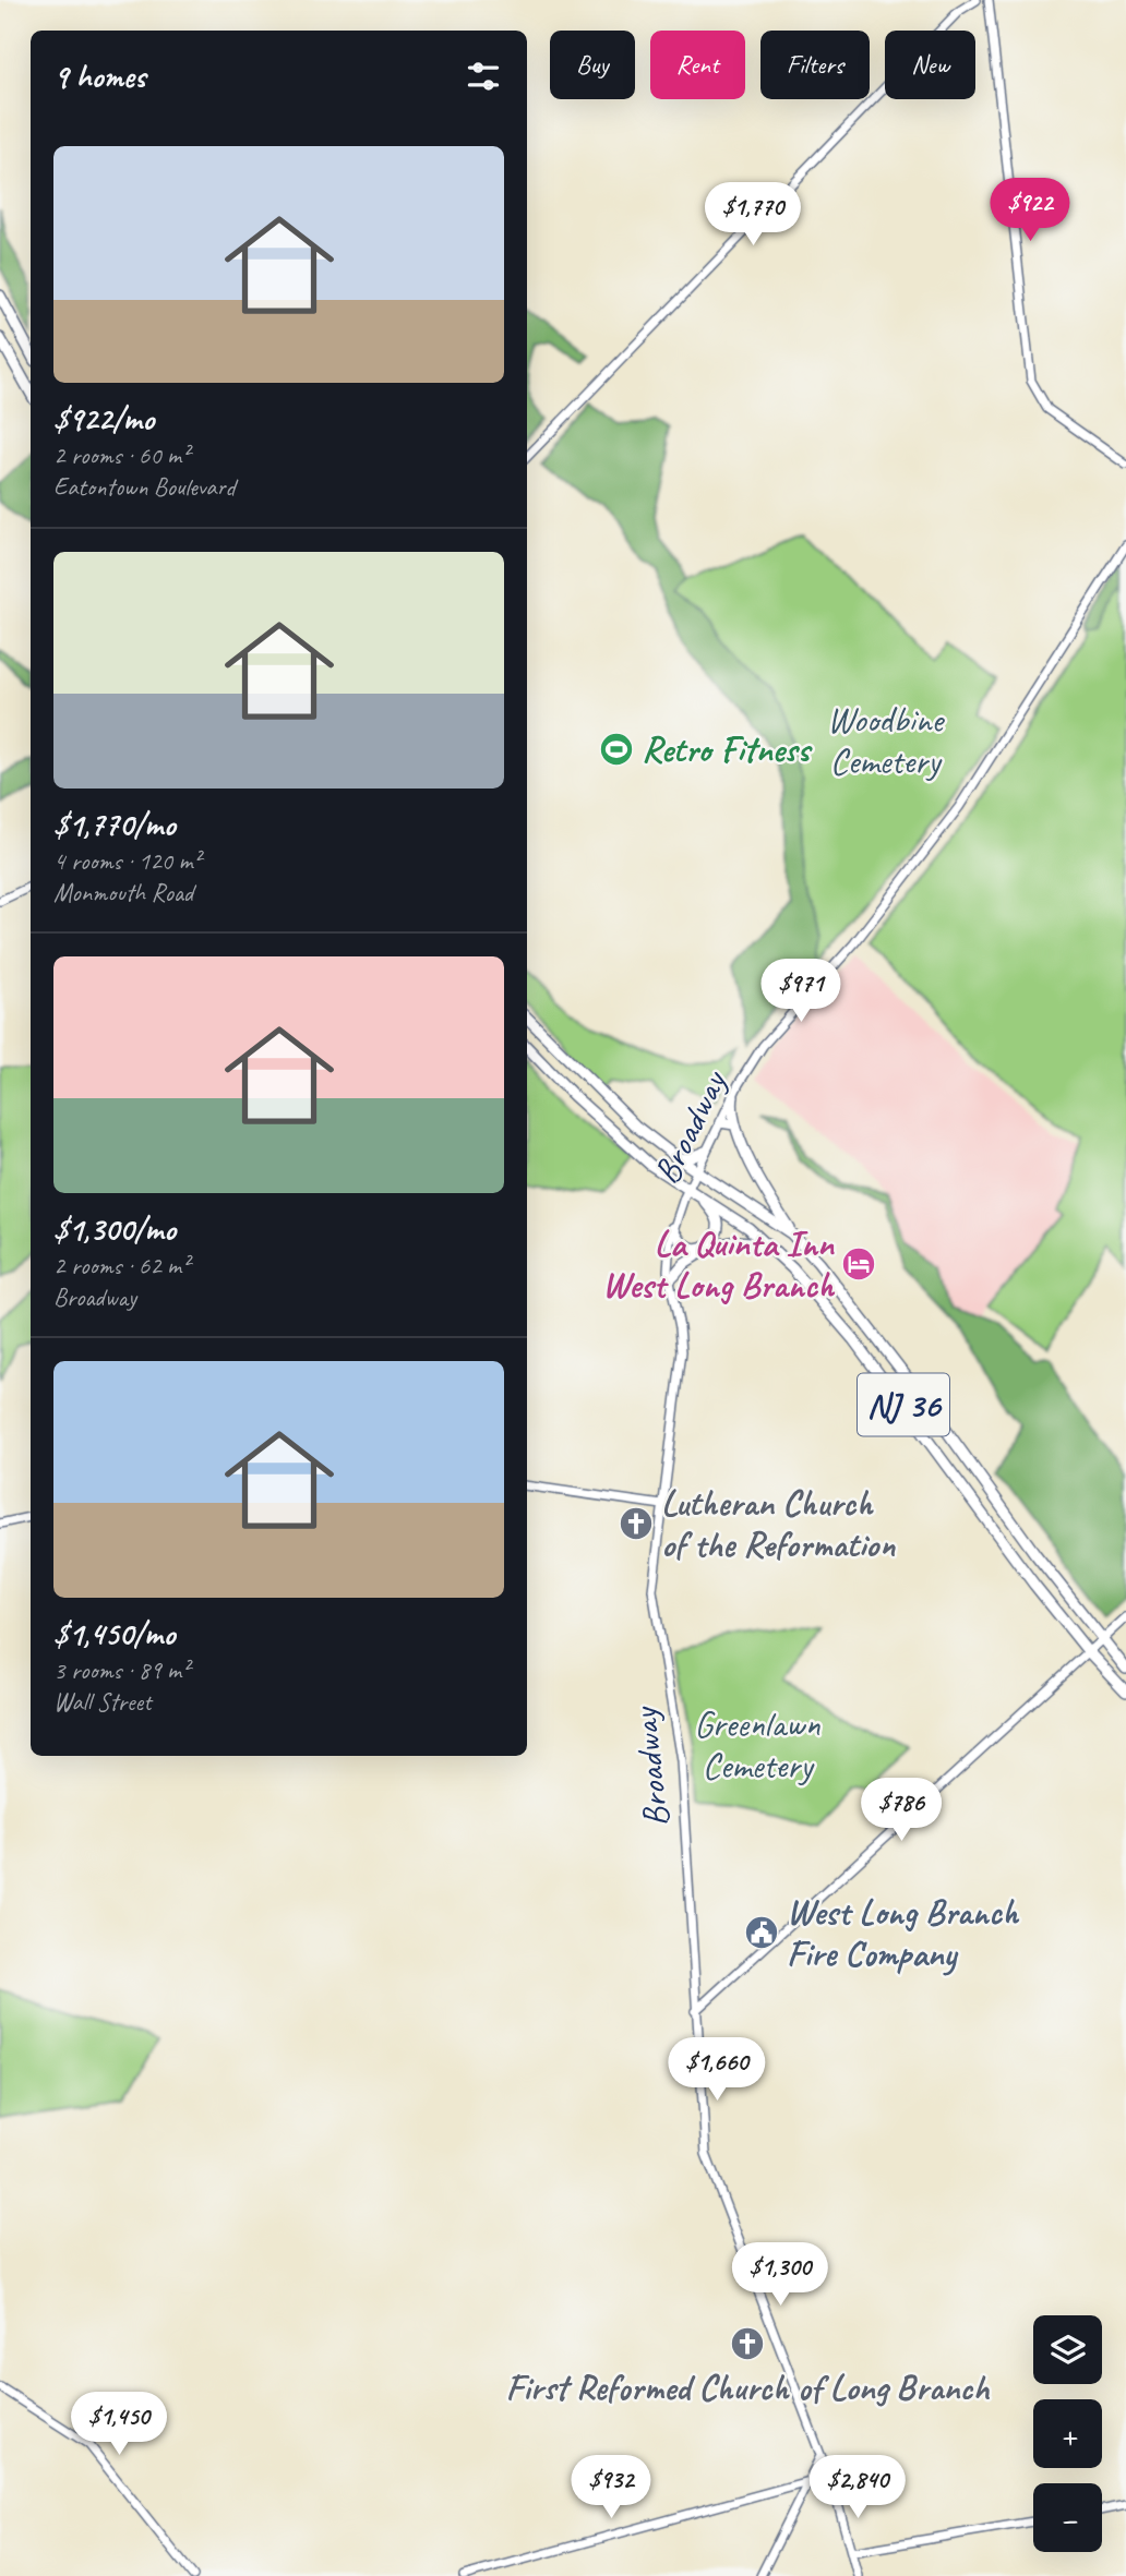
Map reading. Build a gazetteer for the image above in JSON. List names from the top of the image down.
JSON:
{
  "streets": {
    "highway": ["NJ 36"],
    "street": ["Broadway"]
  },
  "crossings": [
    ["Broadway", "NJ 36"]
  ],
  "parks": ["Woodbine Cemetery", "Greenlawn Cemetery"],
  "places": {
    "sports": ["Retro Fitness"],
    "hotel": ["La Quinta Inn West Long Branch"],
    "church": ["Lutheran Church of the Reformation", "First Reformed Church of Long Branch"],
    "public building": ["West Long Branch Fire Company"]
  },
  "page": {
    "chip": [
      "Buy",
      "Rent",
      "Filters",
      "New"
    ],
    "heading": "9 homes",
    "list": [
      {
        "name": "$922/mo",
        "note": "2 rooms · 60 m² · Eatontown Boulevard"
      },
      {
        "name": "$1,770/mo",
        "note": "4 rooms · 120 m² · Monmouth Road"
      },
      {
        "name": "$1,300/mo",
        "note": "2 rooms · 62 m² · Broadway"
      },
      {
        "name": "$1,450/mo",
        "note": "3 rooms · 89 m² · Wall Street"
      }
    ],
    "price": [
      "$922",
      "$1,770",
      "$971",
      "$786",
      "$1,660",
      "$1,300",
      "$1,450",
      "$932",
      "$2,840"
    ],
    "map_buttons": ["+", "−"]
  }
}
